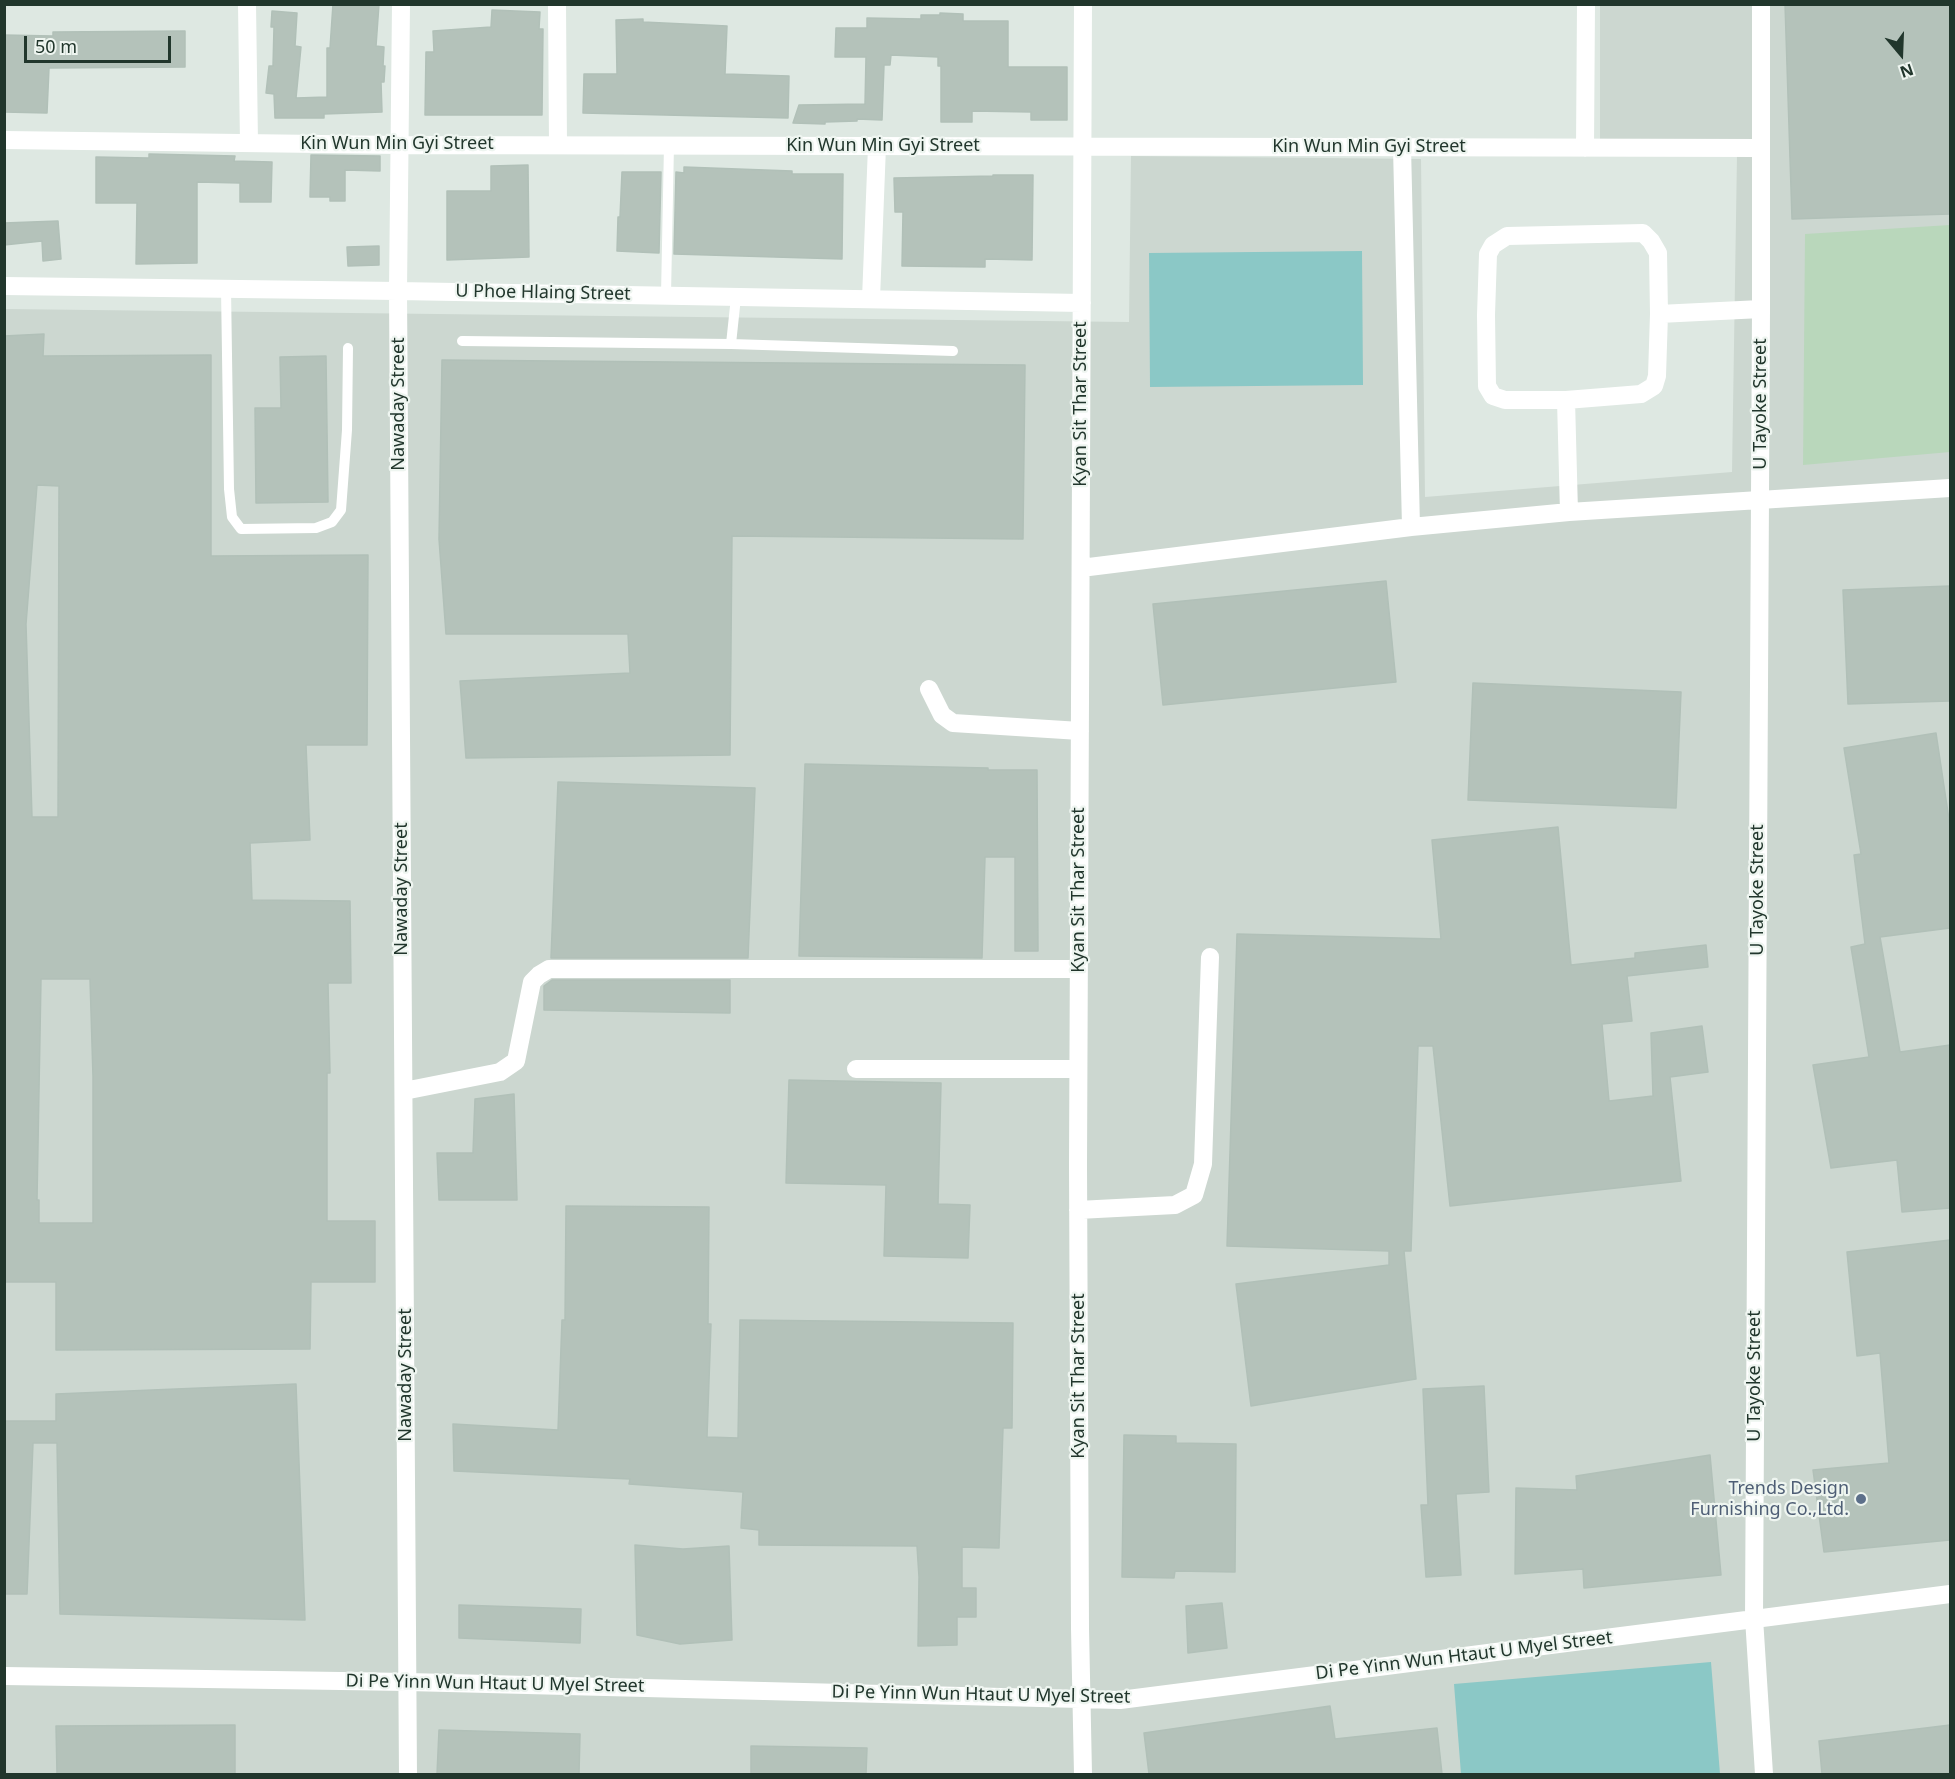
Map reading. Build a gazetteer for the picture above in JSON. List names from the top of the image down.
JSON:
{
  "streets": {
    "street": [
      "Kin Wun Min Gyi Street",
      "U Phoe Hlaing Street",
      "Nawaday Street",
      "Kyan Sit Thar Street",
      "U Tayoke Street",
      "Di Pe Yinn Wun Htaut U Myel Street"
    ]
  },
  "crossings": [
    ["Kin Wun Min Gyi Street", "Nawaday Street"],
    ["Kin Wun Min Gyi Street", "Kyan Sit Thar Street"],
    ["Kin Wun Min Gyi Street", "U Tayoke Street"],
    ["U Phoe Hlaing Street", "Nawaday Street"],
    ["U Phoe Hlaing Street", "Kyan Sit Thar Street"],
    ["Nawaday Street", "Di Pe Yinn Wun Htaut U Myel Street"],
    ["Kyan Sit Thar Street", "Di Pe Yinn Wun Htaut U Myel Street"],
    ["U Tayoke Street", "Di Pe Yinn Wun Htaut U Myel Street"]
  ],
  "places": ["Trends Design Furnishing Co.,Ltd."],
  "scale_bar": "50 m",
  "north": "bottom"
}
